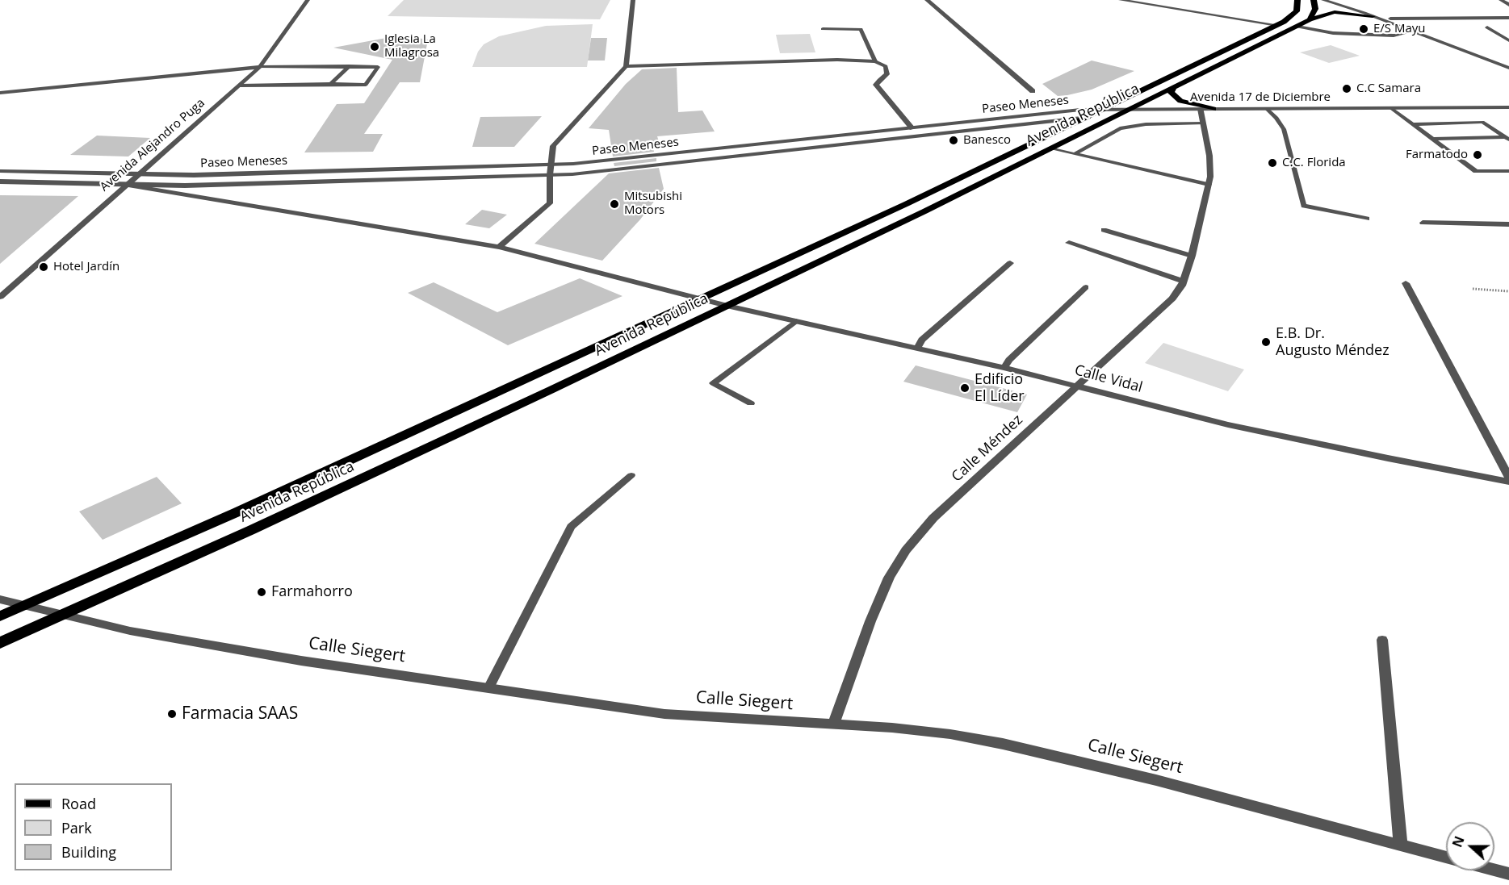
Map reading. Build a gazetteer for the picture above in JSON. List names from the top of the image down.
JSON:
{
  "streets": {
    "main road": ["Avenida República"],
    "street": [
      "Avenida 17 de Diciembre",
      "Paseo Meneses",
      "Avenida Alejandro Puga",
      "Calle Vidal",
      "Calle Méndez",
      "Calle Siegert"
    ]
  },
  "crossings": [
    ["Avenida 17 de Diciembre", "Paseo Meneses"],
    ["Avenida 17 de Diciembre", "Avenida República"],
    ["Avenida 17 de Diciembre", "Calle Méndez"],
    ["Paseo Meneses", "Avenida República"],
    ["Paseo Meneses", "Avenida Alejandro Puga"],
    ["Paseo Meneses", "Calle Vidal"],
    ["Avenida República", "Calle Vidal"],
    ["Avenida República", "Calle Siegert"],
    ["Avenida Alejandro Puga", "Calle Vidal"],
    ["Calle Vidal", "Calle Méndez"],
    ["Calle Méndez", "Calle Siegert"]
  ],
  "places": [
    "E/S Mayu",
    "Iglesia La Milagrosa",
    "C.C Samara",
    "Banesco",
    "Farmatodo",
    "C.C. Florida",
    "Mitsubishi Motors",
    "Hotel Jardín",
    "E.B. Dr. Augusto Méndez",
    "Edificio El Líder",
    "Farmahorro",
    "Farmacia SAAS"
  ],
  "legend": ["Road", "Park", "Building"],
  "north": "left"
}
